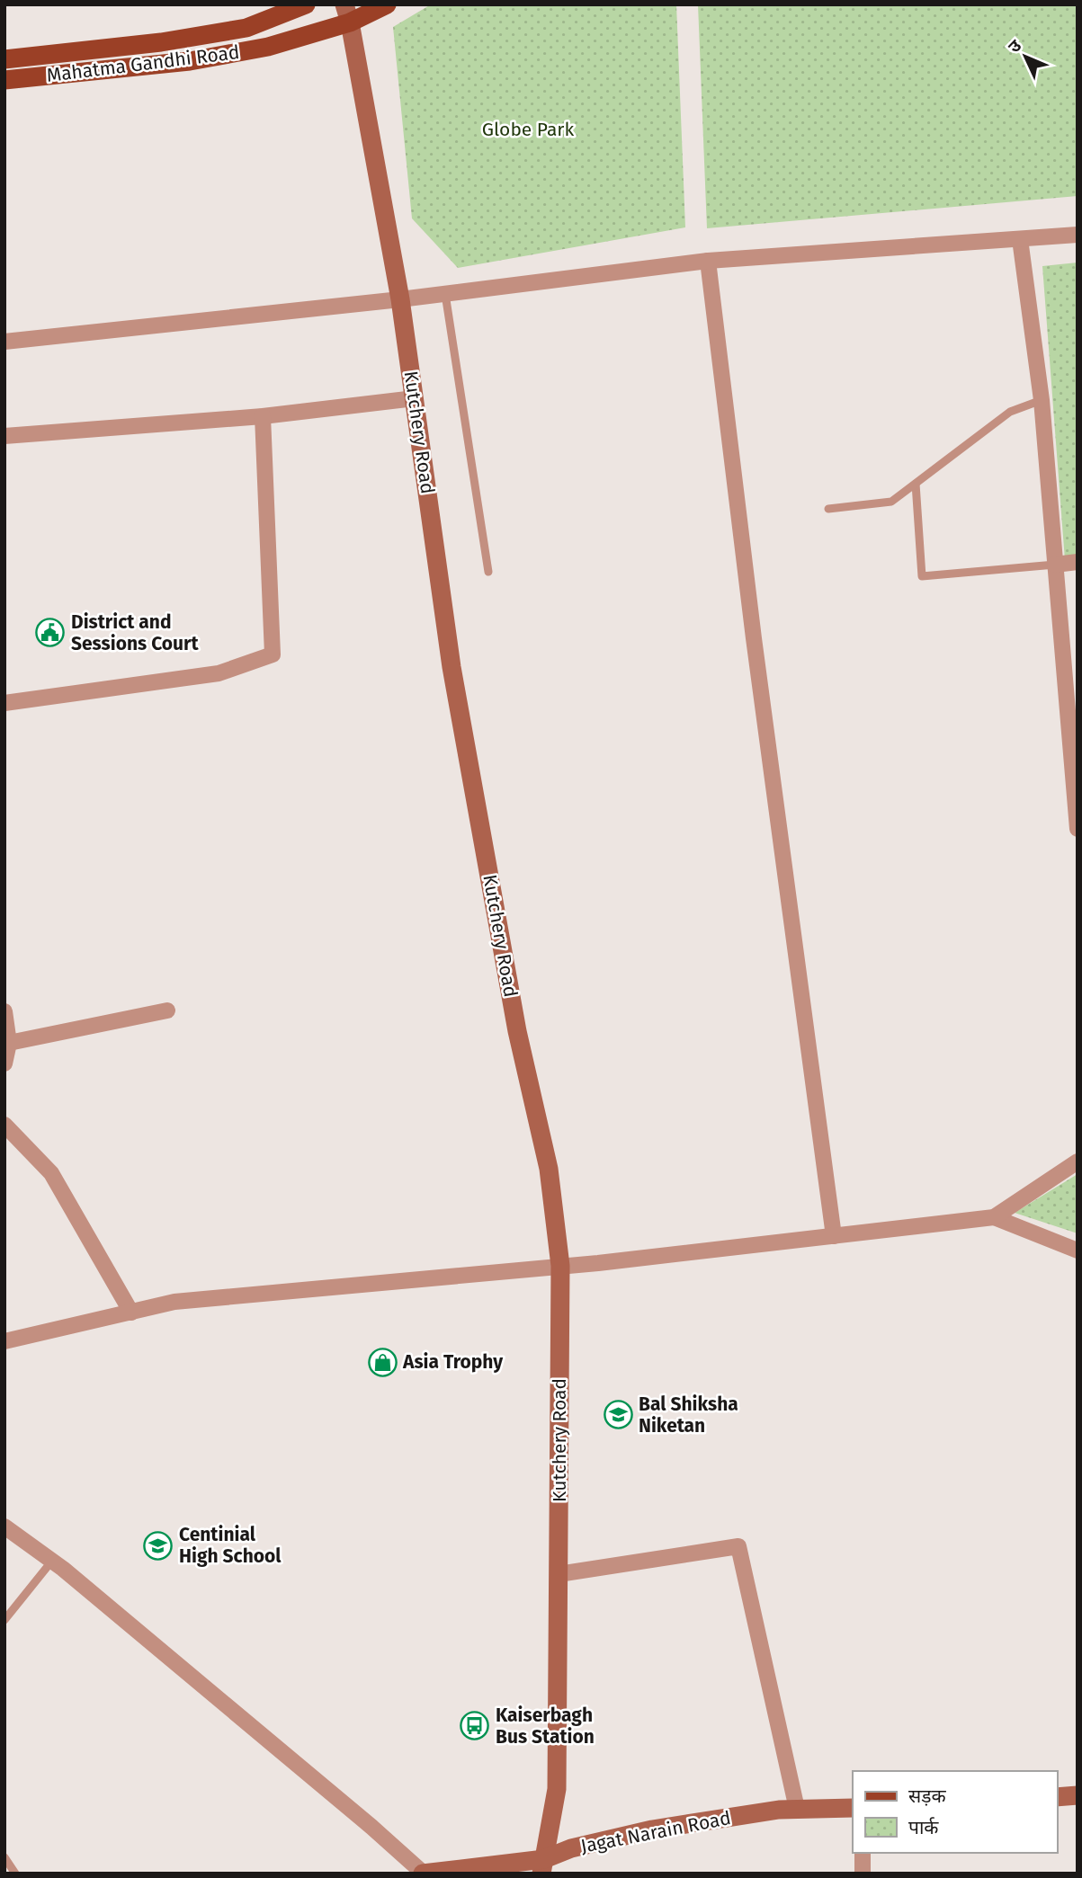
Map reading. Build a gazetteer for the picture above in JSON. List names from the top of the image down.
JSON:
{
  "streets": {
    "main road": ["Mahatma Gandhi Road"],
    "street": ["Kutchery Road", "Jagat Narain Road"]
  },
  "crossings": [
    ["Mahatma Gandhi Road", "Kutchery Road"],
    ["Kutchery Road", "Jagat Narain Road"]
  ],
  "parks": ["Globe Park"],
  "places": {
    "public building": ["District and Sessions Court"],
    "shop": ["Asia Trophy"],
    "school or university": ["Bal Shiksha Niketan", "Centinial High School"],
    "bus stop": ["Kaiserbagh Bus Station"]
  },
  "legend": ["सड़क", "पार्क"],
  "north": "top left"
}
